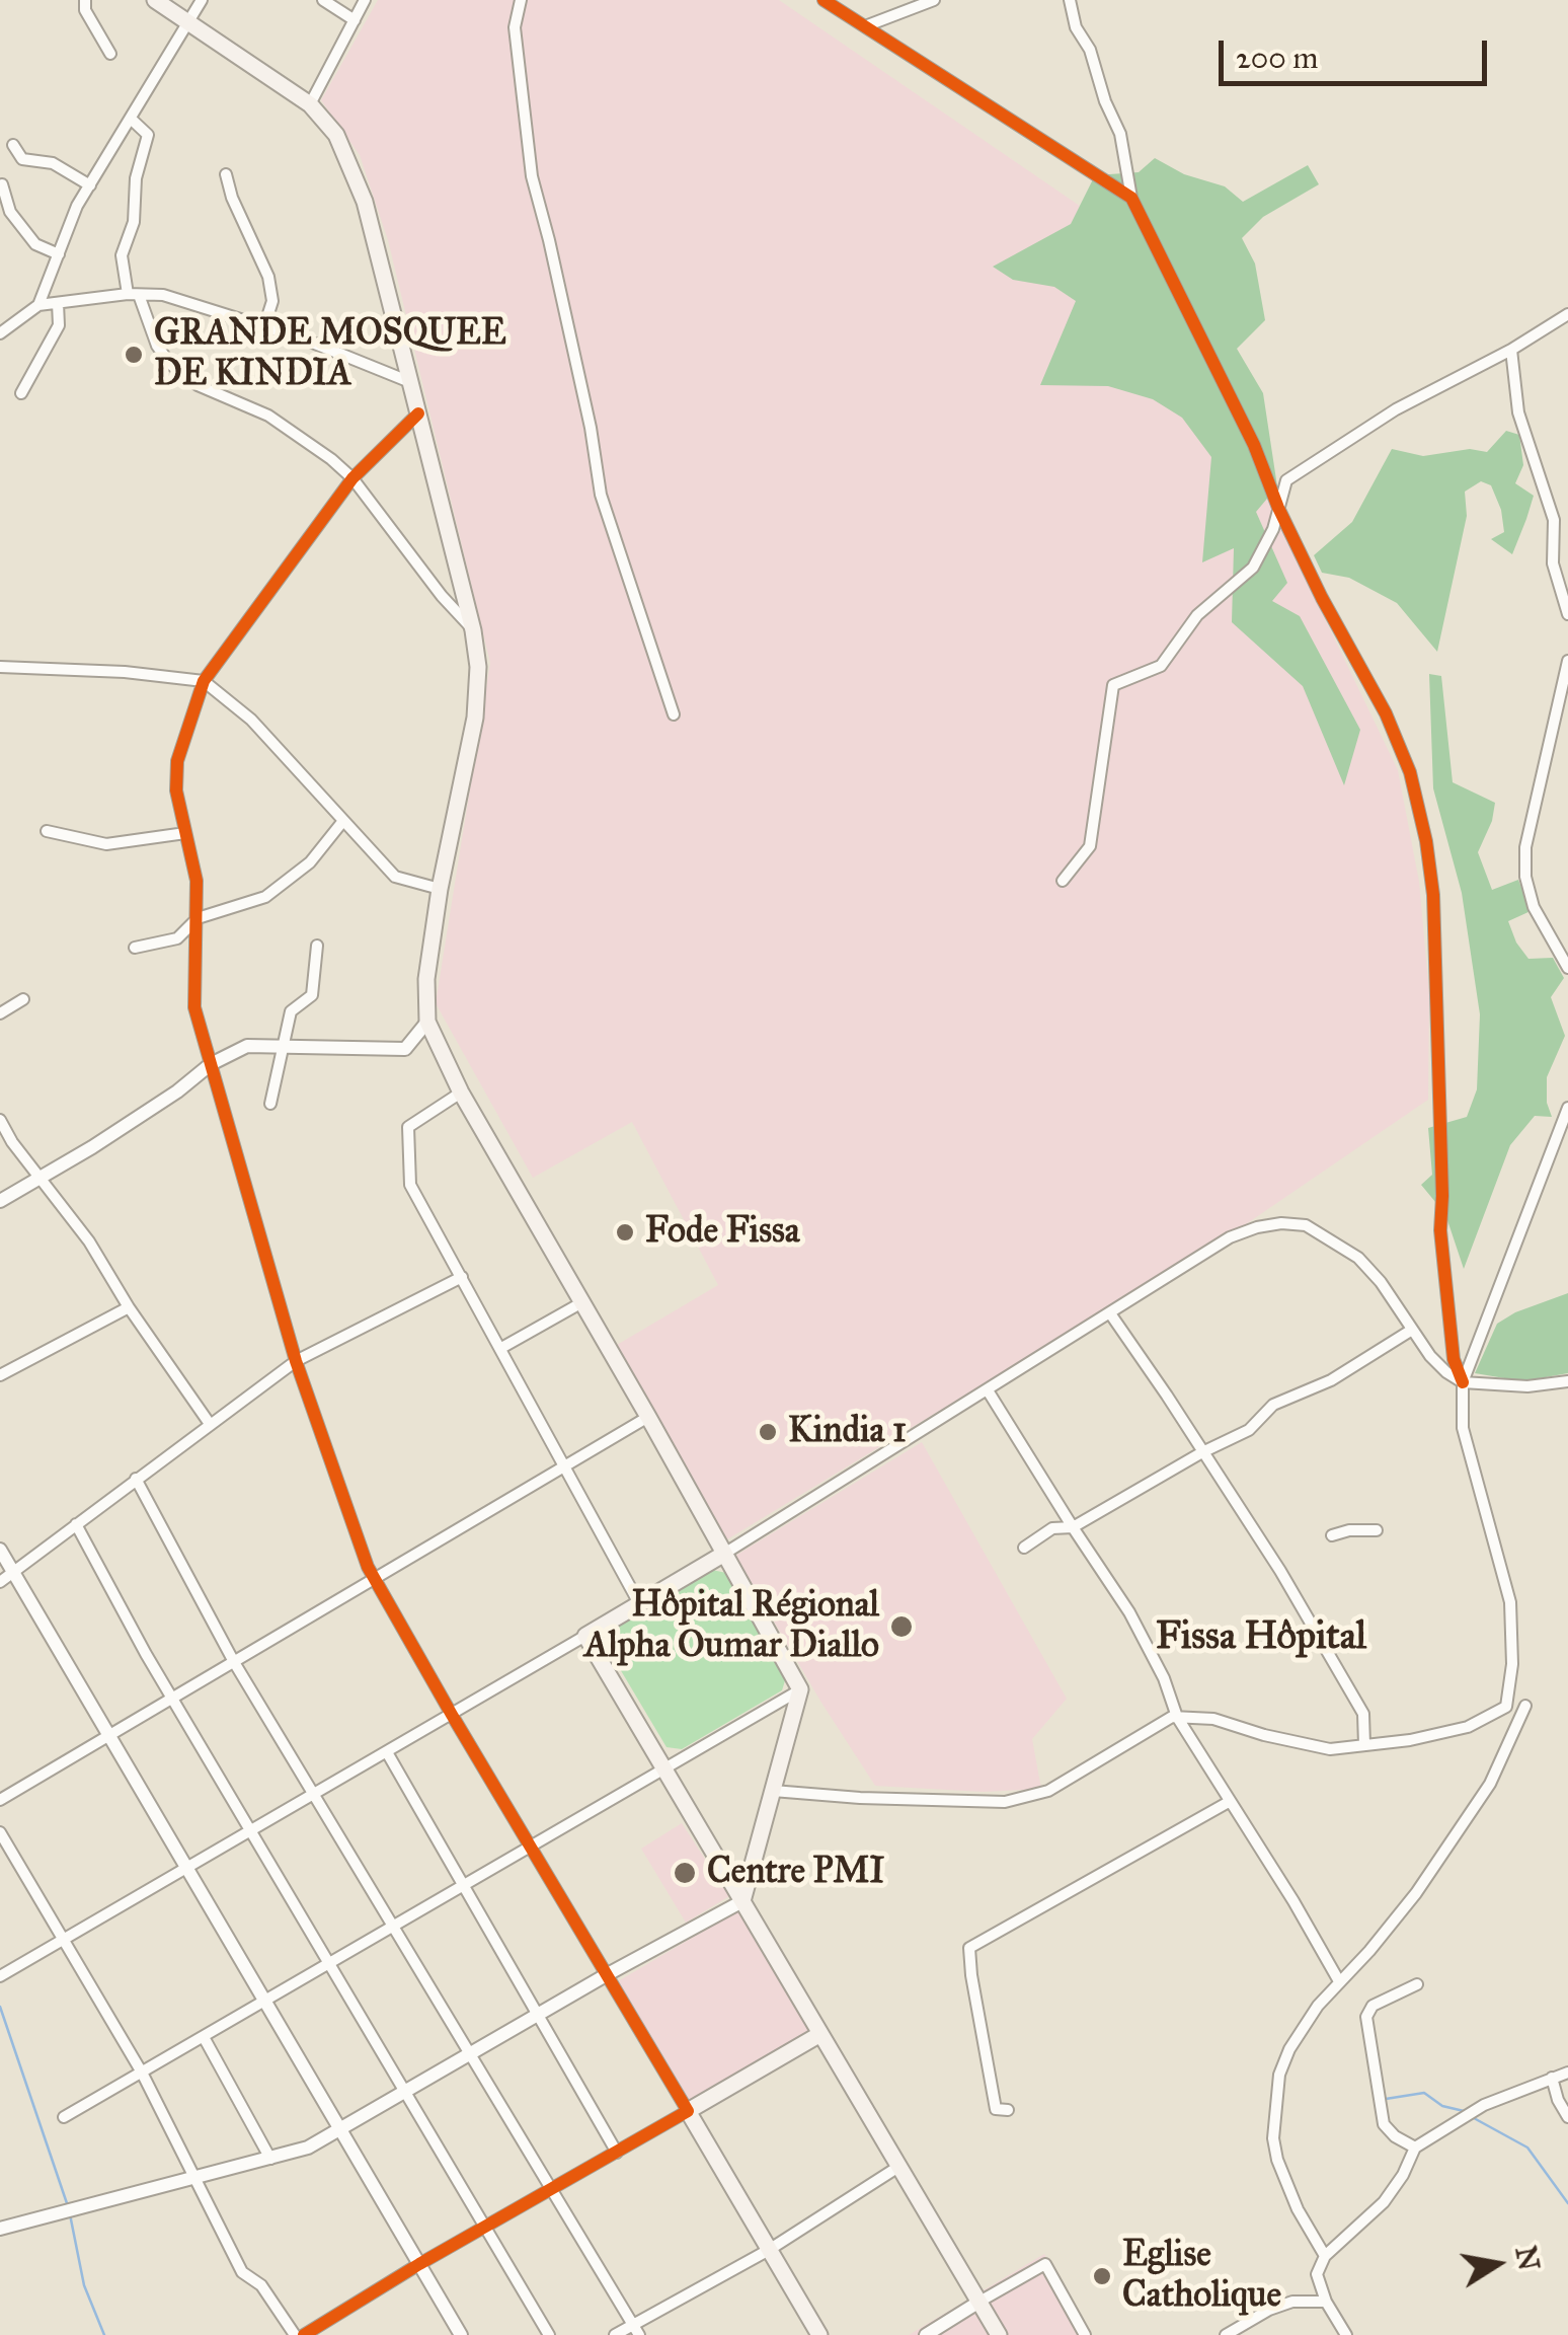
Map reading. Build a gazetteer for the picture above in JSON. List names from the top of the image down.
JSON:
{
  "districts": ["Fissa Hôpital"],
  "places": [
    "GRANDE MOSQUEE DE KINDIA",
    "Fode Fissa",
    "Kindia 1",
    "Hôpital Régional Alpha Oumar Diallo",
    "Centre PMI",
    "Eglise Catholique"
  ],
  "scale_bar": "200 m",
  "north": "right"
}
